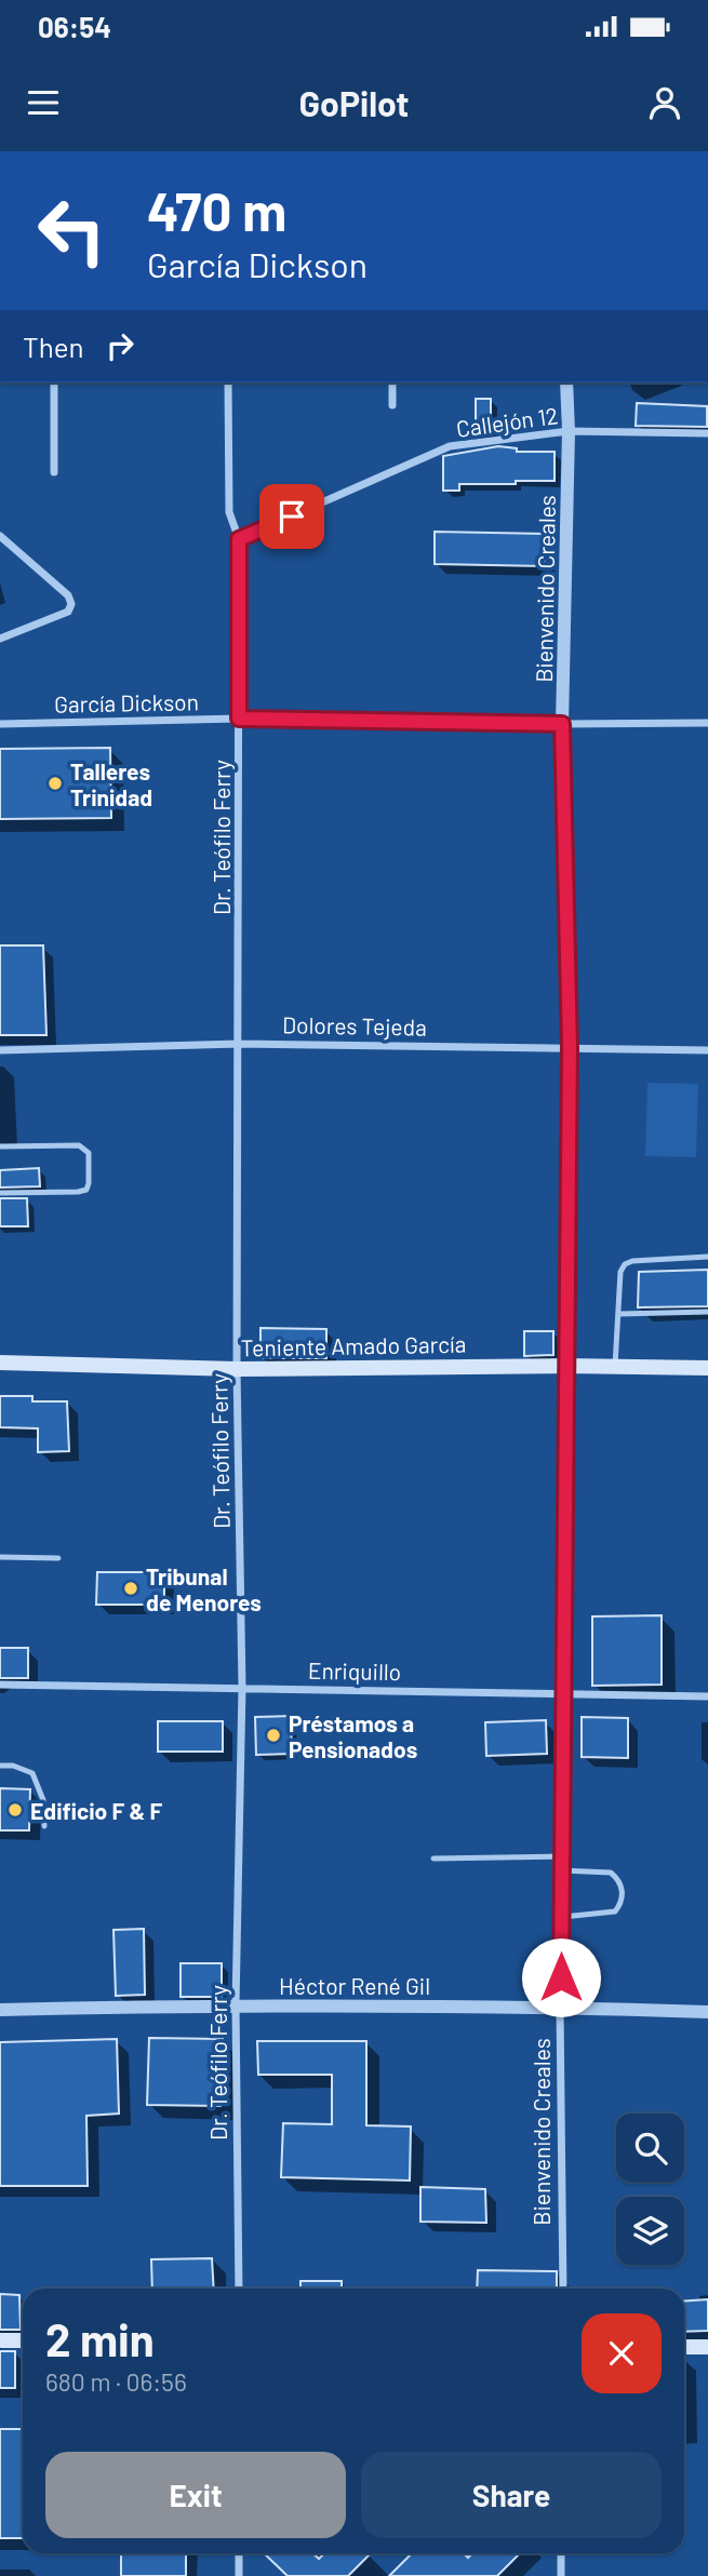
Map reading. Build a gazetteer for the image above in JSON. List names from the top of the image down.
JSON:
{
  "streets": {
    "main road": ["Teniente Amado García"],
    "street": [
      "Callejón 12",
      "Bienvenido Creales",
      "García Dickson",
      "Dr. Teófilo Ferry",
      "Dolores Tejeda",
      "Enriquillo",
      "Héctor René Gil"
    ]
  },
  "crossings": [
    ["Callejón 12", "Bienvenido Creales"],
    ["Callejón 12", "Dr. Teófilo Ferry"],
    ["Bienvenido Creales", "García Dickson"],
    ["Bienvenido Creales", "Dolores Tejeda"],
    ["Bienvenido Creales", "Teniente Amado García"],
    ["Bienvenido Creales", "Enriquillo"],
    ["Bienvenido Creales", "Héctor René Gil"],
    ["García Dickson", "Dr. Teófilo Ferry"],
    ["Dr. Teófilo Ferry", "Dolores Tejeda"],
    ["Dr. Teófilo Ferry", "Teniente Amado García"],
    ["Dr. Teófilo Ferry", "Enriquillo"],
    ["Dr. Teófilo Ferry", "Héctor René Gil"]
  ],
  "places": [
    "Talleres Trinidad",
    "Tribunal de Menores",
    "Préstamos a Pensionados",
    "Edificio F & F"
  ],
  "page": {
    "status": "06:54",
    "header": "GoPilot",
    "turn": ["470 m", "García Dickson"],
    "then": "Then",
    "heading": ["2 min", "680 m · 06:56"],
    "buttons": ["Exit", "Share"]
  }
}
